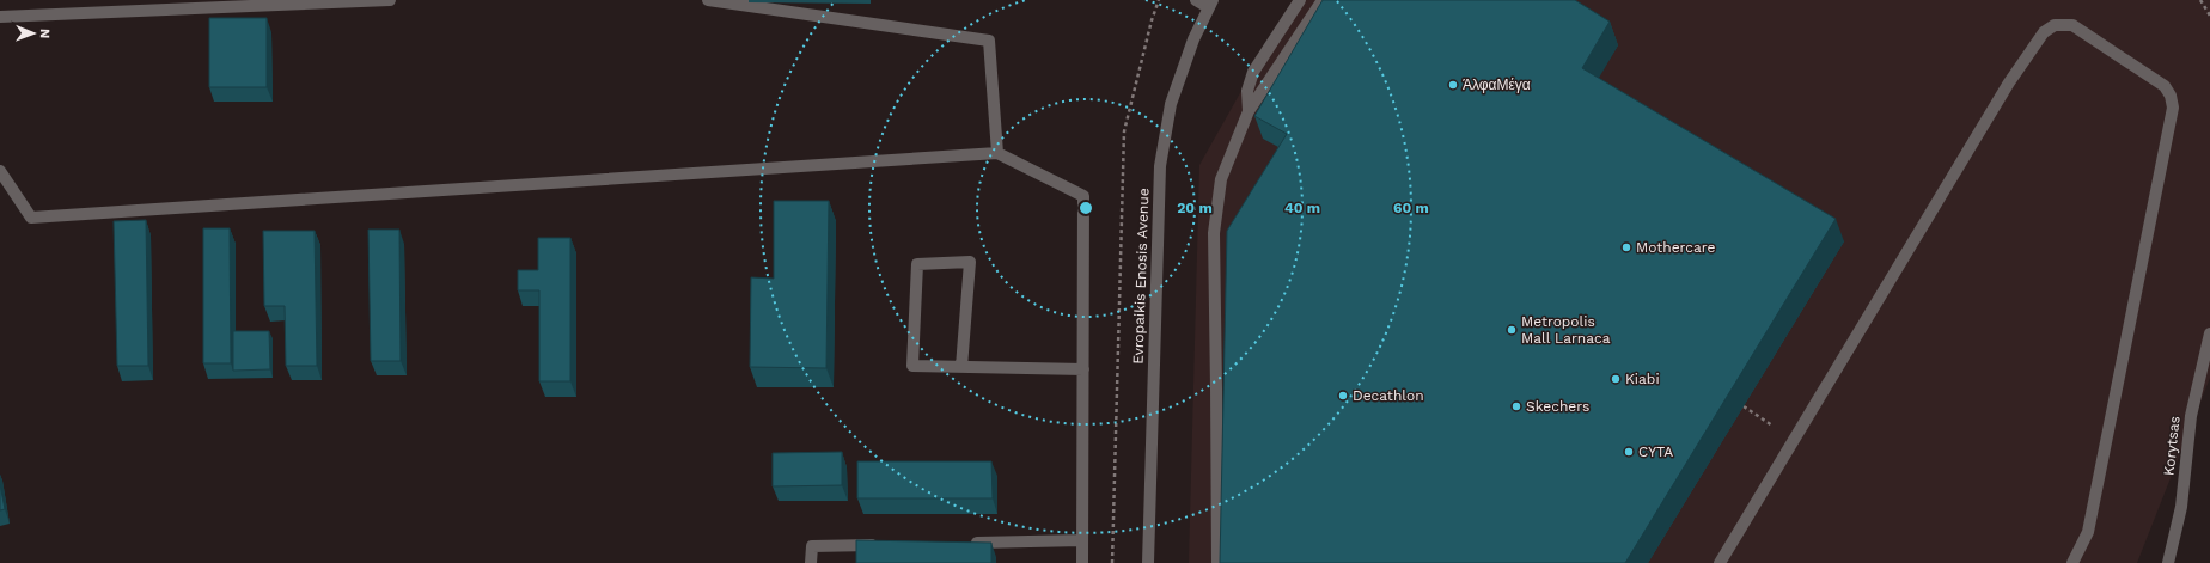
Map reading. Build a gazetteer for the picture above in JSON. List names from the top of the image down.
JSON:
{
  "streets": {
    "street": ["Evropaikis Enosis Avenue", "Korytsas"]
  },
  "places": [
    "ΆλφαΜέγα",
    "Mothercare",
    "Metropolis Mall Larnaca",
    "Kiabi",
    "Decathlon",
    "Skechers",
    "CYTA"
  ],
  "north": "right",
  "rings": ["20 m", "40 m", "60 m"]
}
